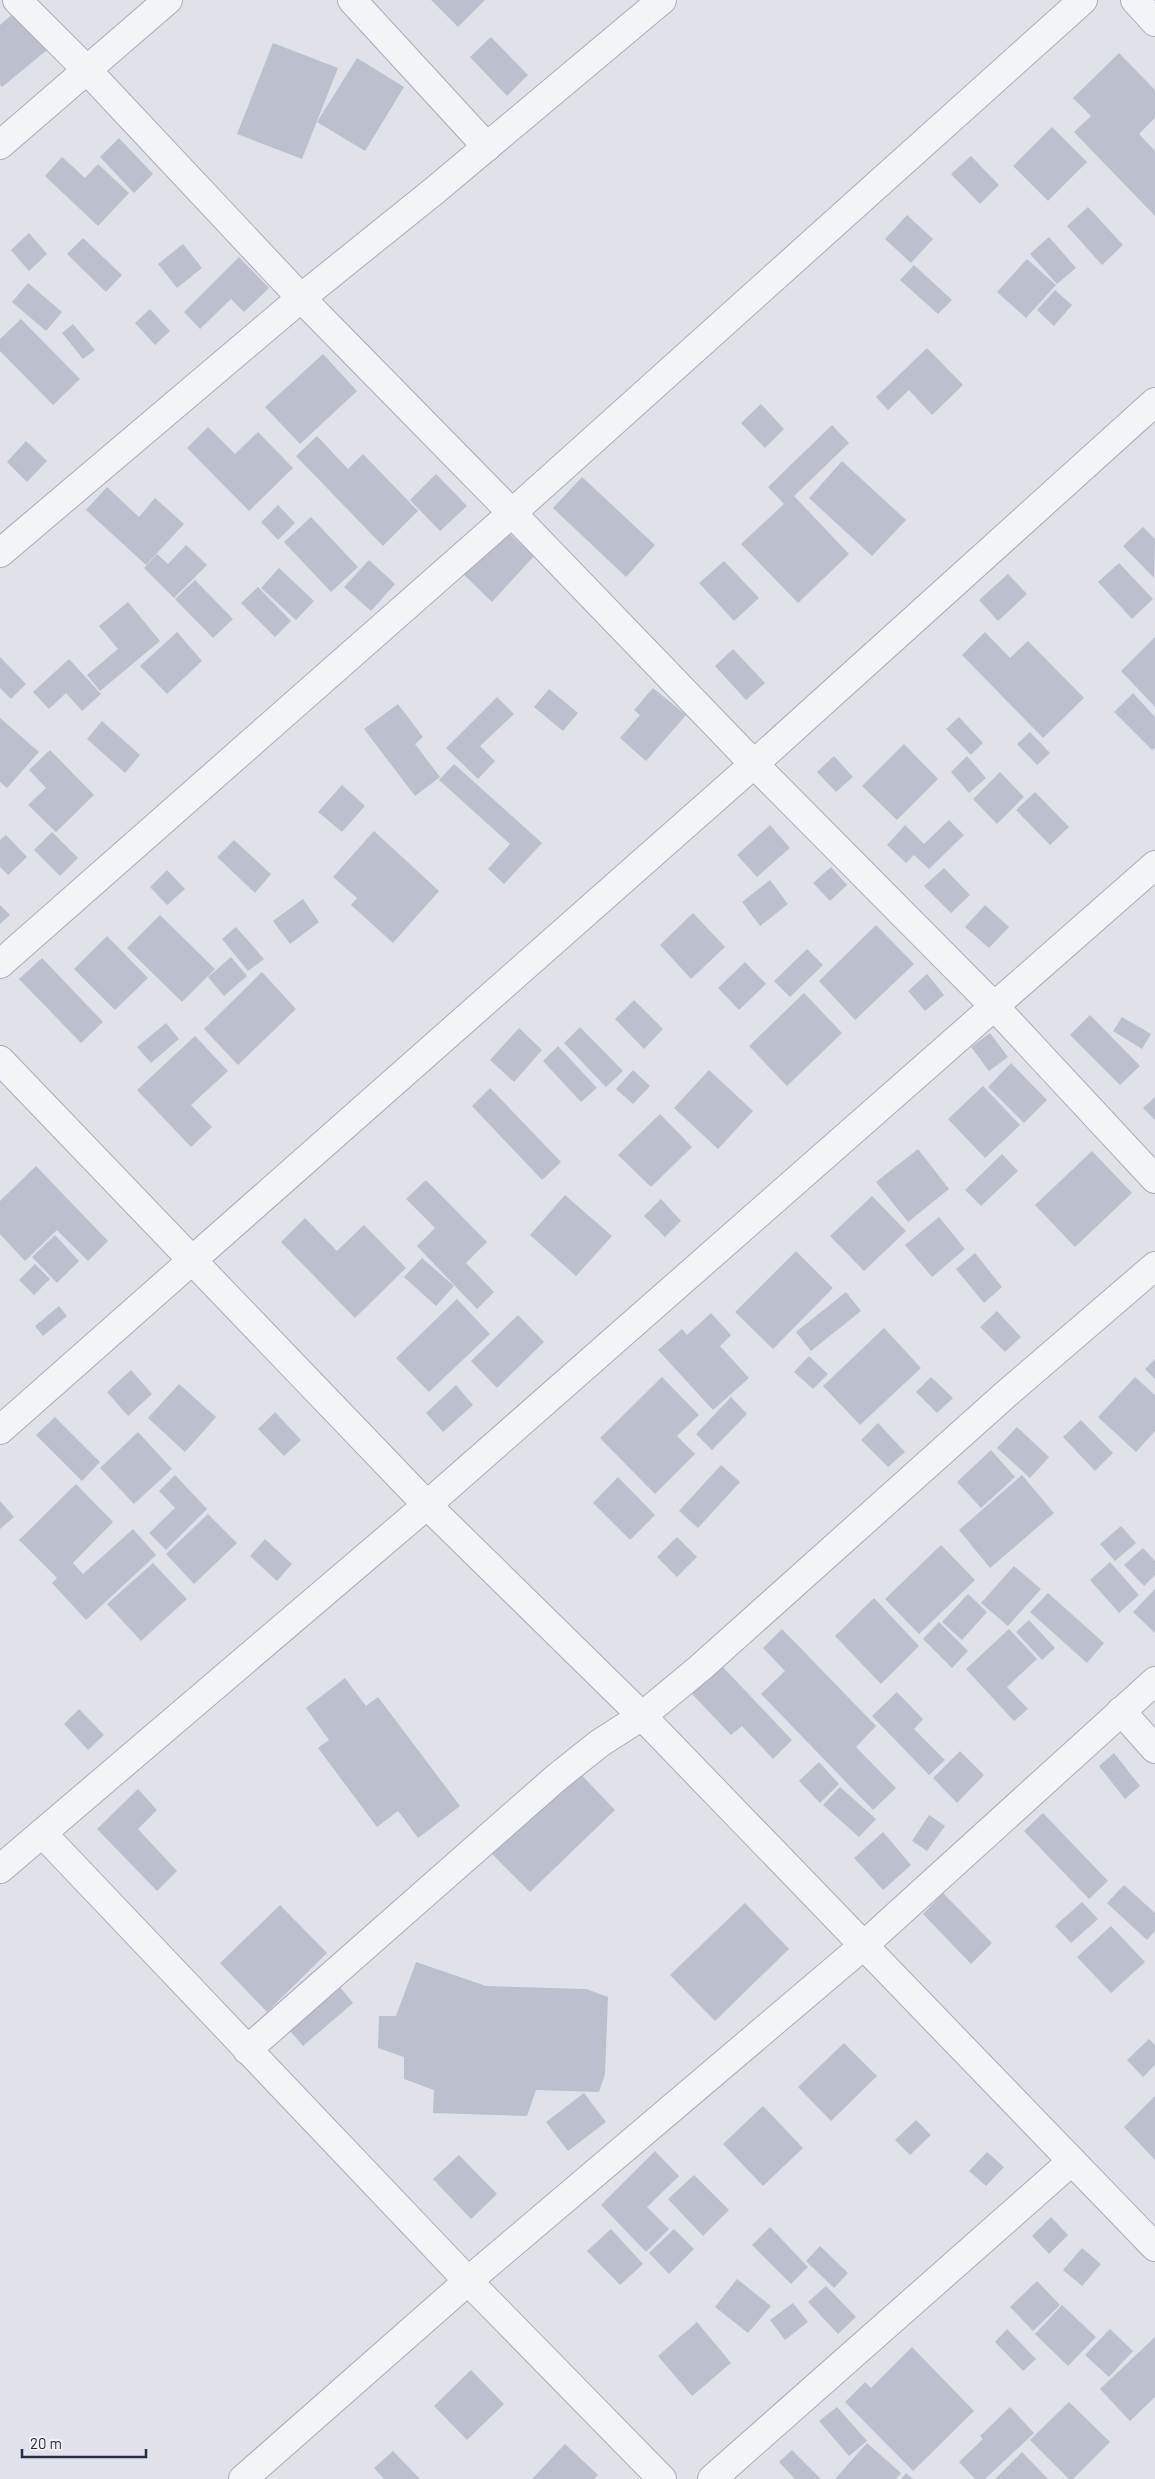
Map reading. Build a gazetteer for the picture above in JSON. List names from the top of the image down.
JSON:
{
  "scale_bar": "20 m"
}
